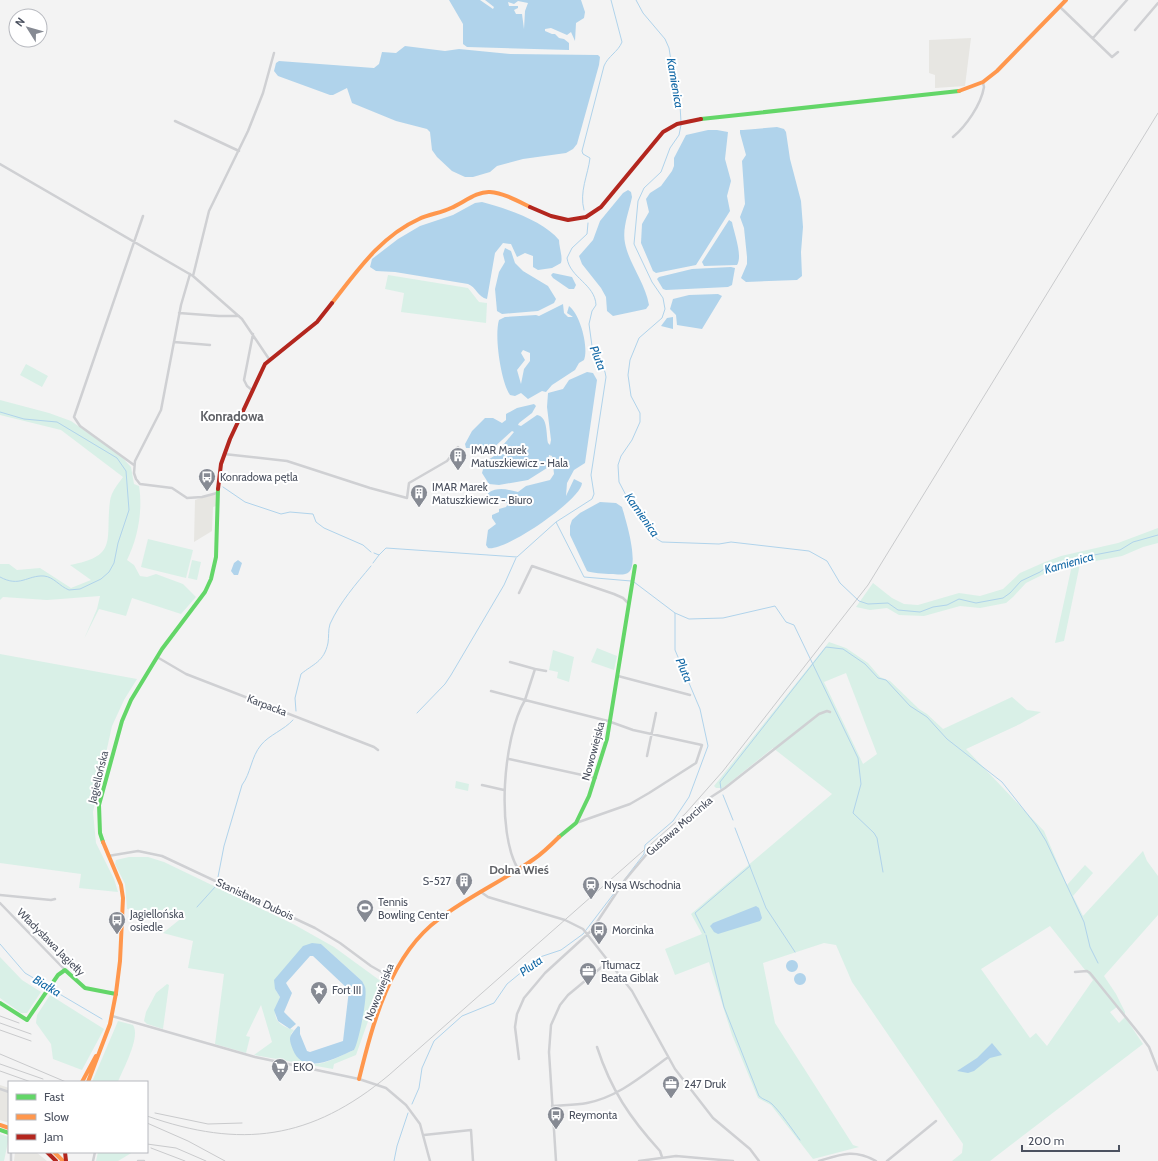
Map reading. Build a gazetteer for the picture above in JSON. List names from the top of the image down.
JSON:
{
  "streets": {
    "street": [
      "Karpacka",
      "Nowowiejska",
      "Jagiellońska",
      "Gustawa Morcinka",
      "Stanisława Dubois",
      "Władysława Jagiełły"
    ]
  },
  "crossings": [
    ["Karpacka", "Jagiellońska"],
    ["Nowowiejska", "Stanisława Dubois"],
    ["Jagiellońska", "Stanisława Dubois"],
    ["Jagiellońska", "Władysława Jagiełły"]
  ],
  "districts": ["Konradowa", "Dolna Wieś"],
  "water": ["Kamienica", "Pluta", "Białka"],
  "places": {
    "building": ["IMAR Marek Matuszkiewicz - Hala", "IMAR Marek Matuszkiewicz - Biuro", "S-527"],
    "bus stop": [
      "Konradowa pętla",
      "Jagiellońska osiedle",
      "Morcinka",
      "Reymonta"
    ],
    "station": ["Nysa Wschodnia"],
    "sports": ["Tennis Bowling Center"],
    "office": ["Tłumacz Beata Giblak", "247 Druk"],
    "place": ["Fort III"],
    "supermarket": ["EKO"]
  },
  "legend": ["Fast", "Slow", "Jam"],
  "scale_bar": "200 m",
  "north": "top left"
}
